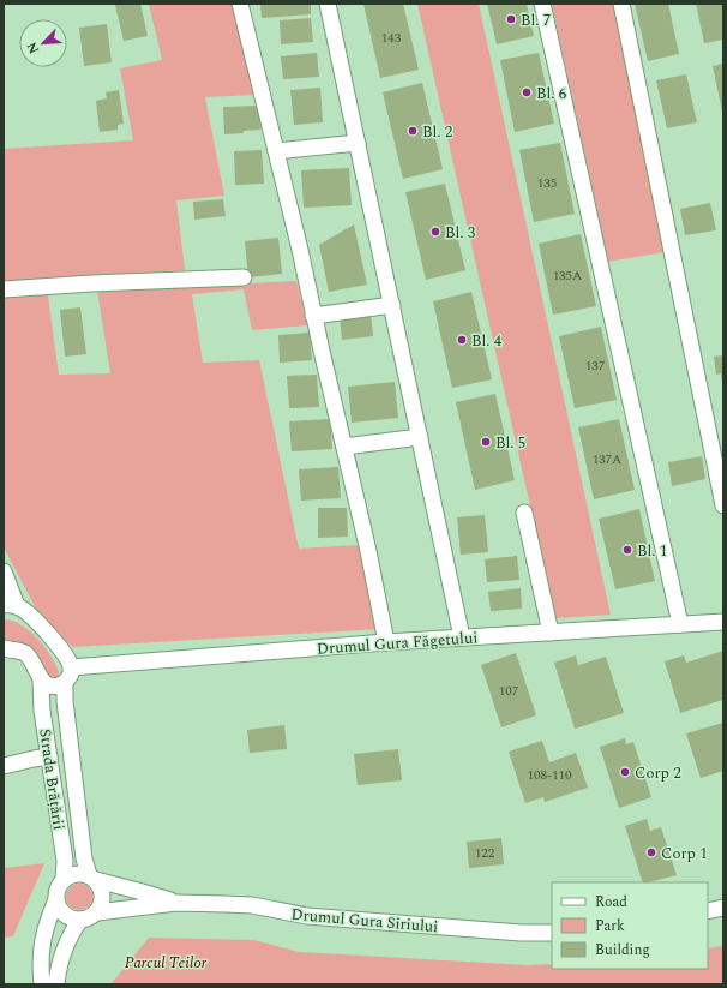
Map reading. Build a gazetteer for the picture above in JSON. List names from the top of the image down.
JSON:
{
  "streets": {
    "street": ["Drumul Gura Făgetului", "Strada Brățării", "Drumul Gura Siriului"]
  },
  "crossings": [
    ["Strada Brățării", "Drumul Gura Siriului"]
  ],
  "parks": ["Parcul Teilor"],
  "places": [
    "Bl. 7",
    "Bl. 6",
    "Bl. 2",
    "Bl. 3",
    "Bl. 4",
    "Bl. 5",
    "Bl. 1",
    "Corp 2",
    "Corp 1"
  ],
  "house_numbers": [
    "143",
    "135",
    "135A",
    "137",
    "137A",
    "107",
    "108-110",
    "122"
  ],
  "legend": ["Road", "Park", "Building"],
  "north": "bottom left"
}
